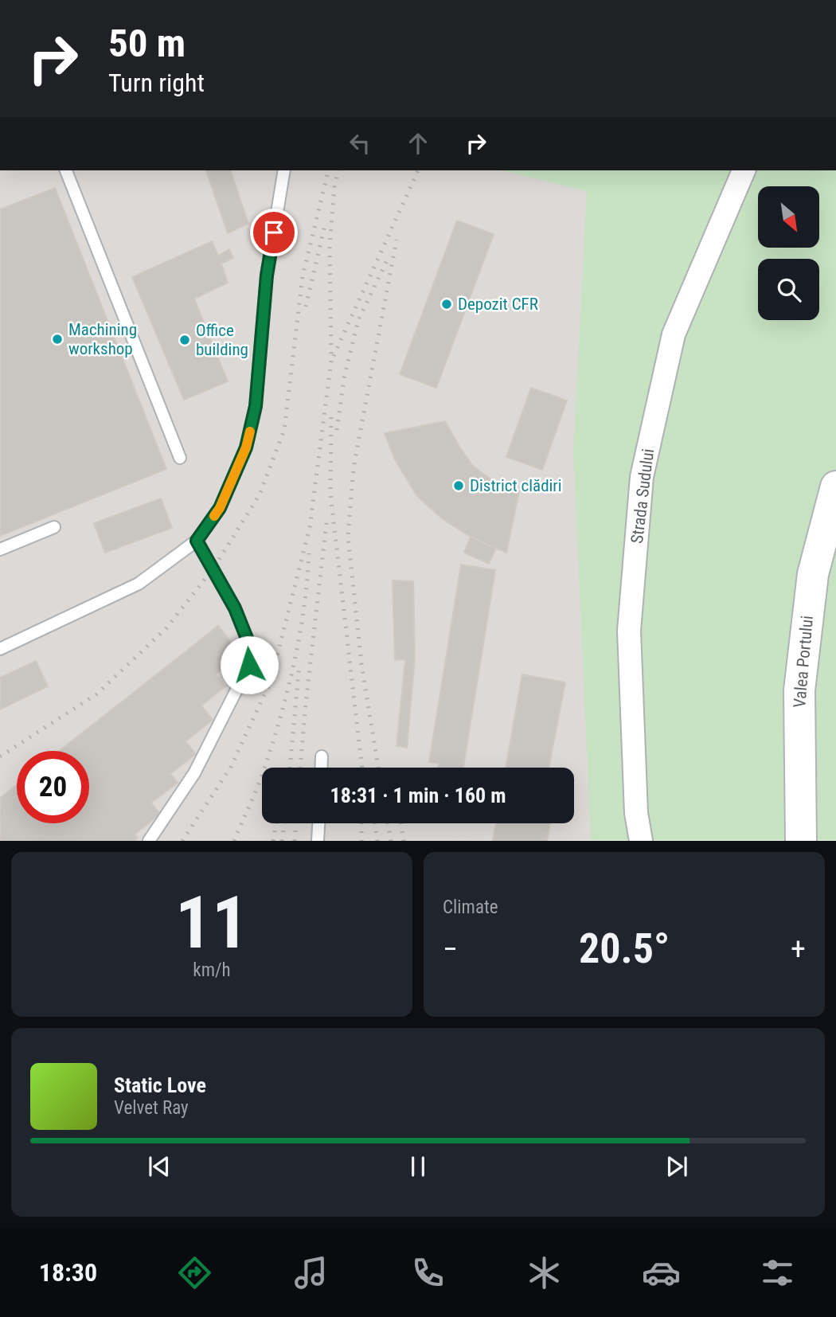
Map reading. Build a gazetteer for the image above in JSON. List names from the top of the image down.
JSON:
{
  "streets": {
    "street": ["Strada Sudului", "Valea Portului"]
  },
  "places": [
    "Depozit CFR",
    "Machining workshop",
    "Office building",
    "District clădiri"
  ],
  "north": "bottom right",
  "page": {
    "turn": ["50 m", "Turn right"],
    "limit": "20",
    "trip": "18:31 · 1 min · 160 m",
    "tile": [
      ["11", "km/h"],
      "Climate"
    ],
    "heat": ["−", "20.5°", "+"],
    "song": ["Static Love", "Velvet Ray"],
    "tabs": "18:30"
  }
}
